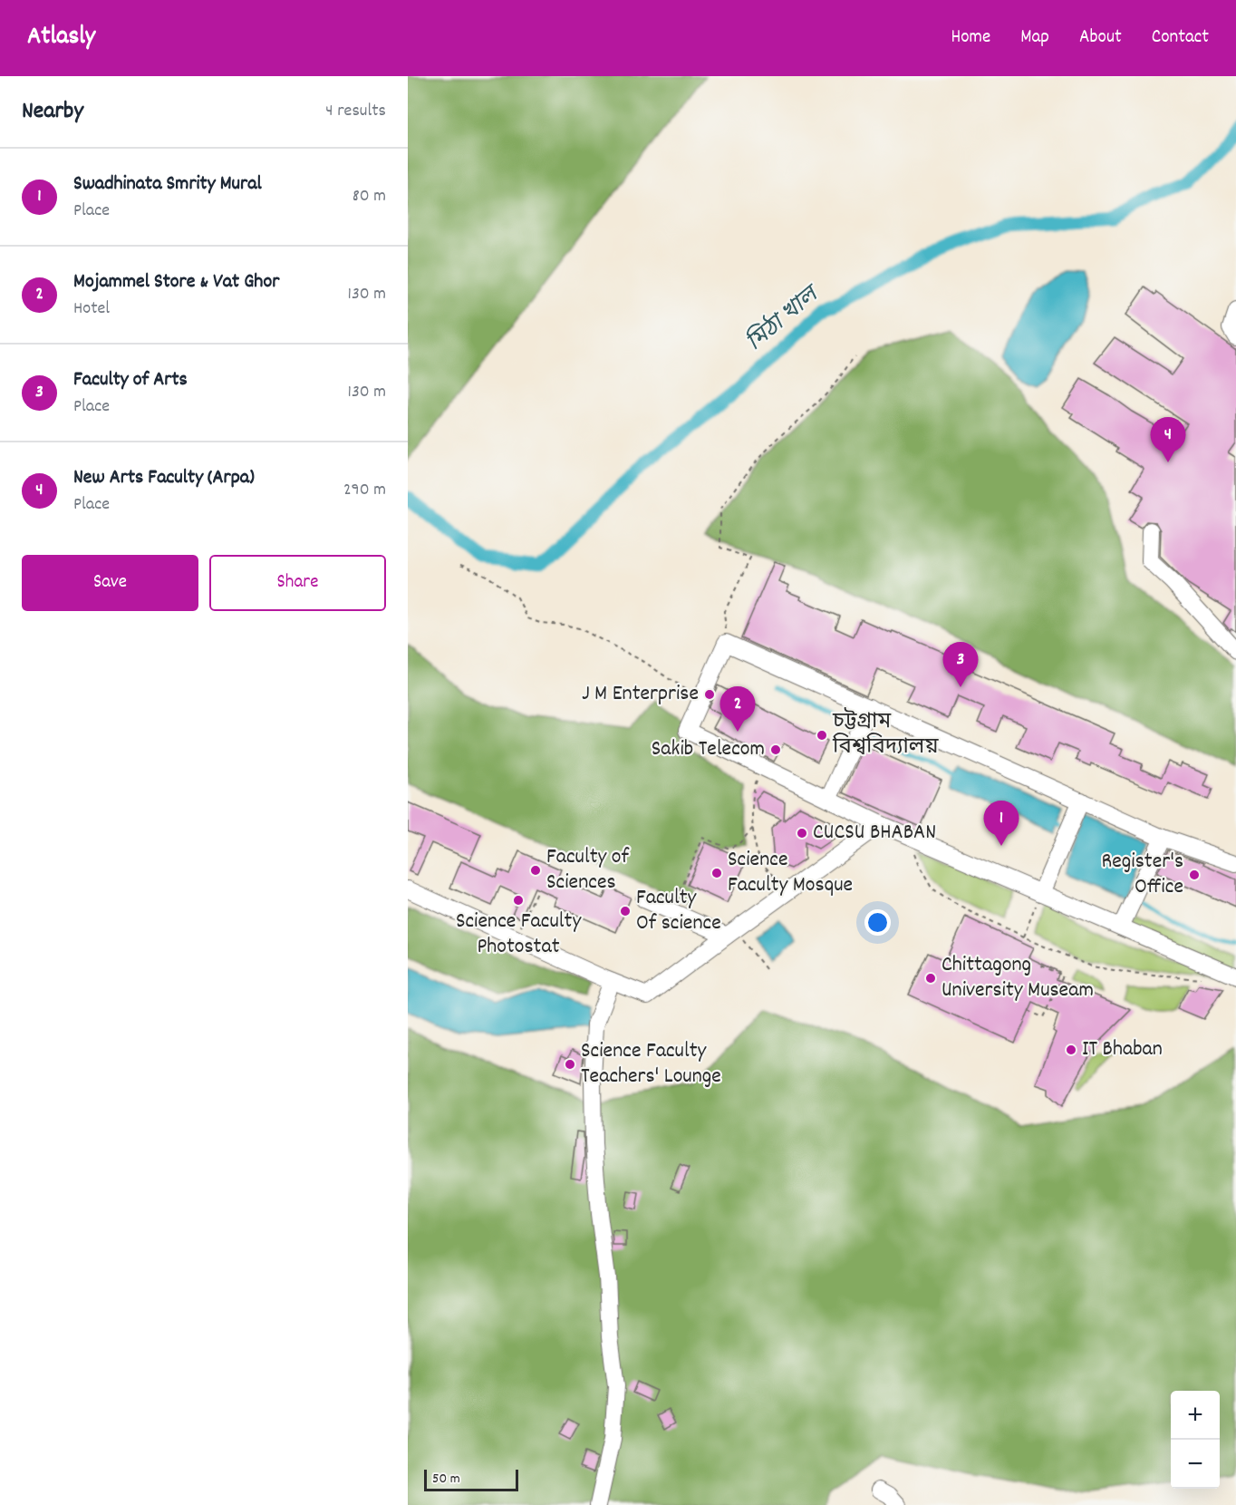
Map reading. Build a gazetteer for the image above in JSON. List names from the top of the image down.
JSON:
{
  "water": ["মিঠা খাল"],
  "places": [
    "J M Enterprise",
    "চট্টগ্রাম বিশ্ববিদ্যালয়",
    "Sakib Telecom",
    "CUCSU BHABAN",
    "Faculty of Sciences",
    "Science Faculty Mosque",
    "Register's Office",
    "Science Faculty Photostat",
    "Faculty Of science",
    "Chittagong University Museam",
    "IT Bhaban",
    "Science Faculty Teachers' Lounge"
  ],
  "scale_bar": "50 m",
  "page": {
    "header": "Atlasly",
    "nav": [
      "Home",
      "Map",
      "About",
      "Contact"
    ],
    "heading": ["Nearby", "4 results"],
    "list": [
      {
        "mark": "1",
        "name": "Swadhinata Smrity Mural",
        "note": "Place",
        "value": "80 m"
      },
      {
        "mark": "2",
        "name": "Mojammel Store & Vat Ghor",
        "note": "Hotel",
        "value": "130 m"
      },
      {
        "mark": "3",
        "name": "Faculty of Arts",
        "note": "Place",
        "value": "130 m"
      },
      {
        "mark": "4",
        "name": "New Arts Faculty (Arpa)",
        "note": "Place",
        "value": "290 m"
      }
    ],
    "pins": [
      "4",
      "3",
      "2",
      "1"
    ],
    "buttons": ["Save", "Share"],
    "map_buttons": ["+", "−"],
    "scale": "50 m"
  }
}
